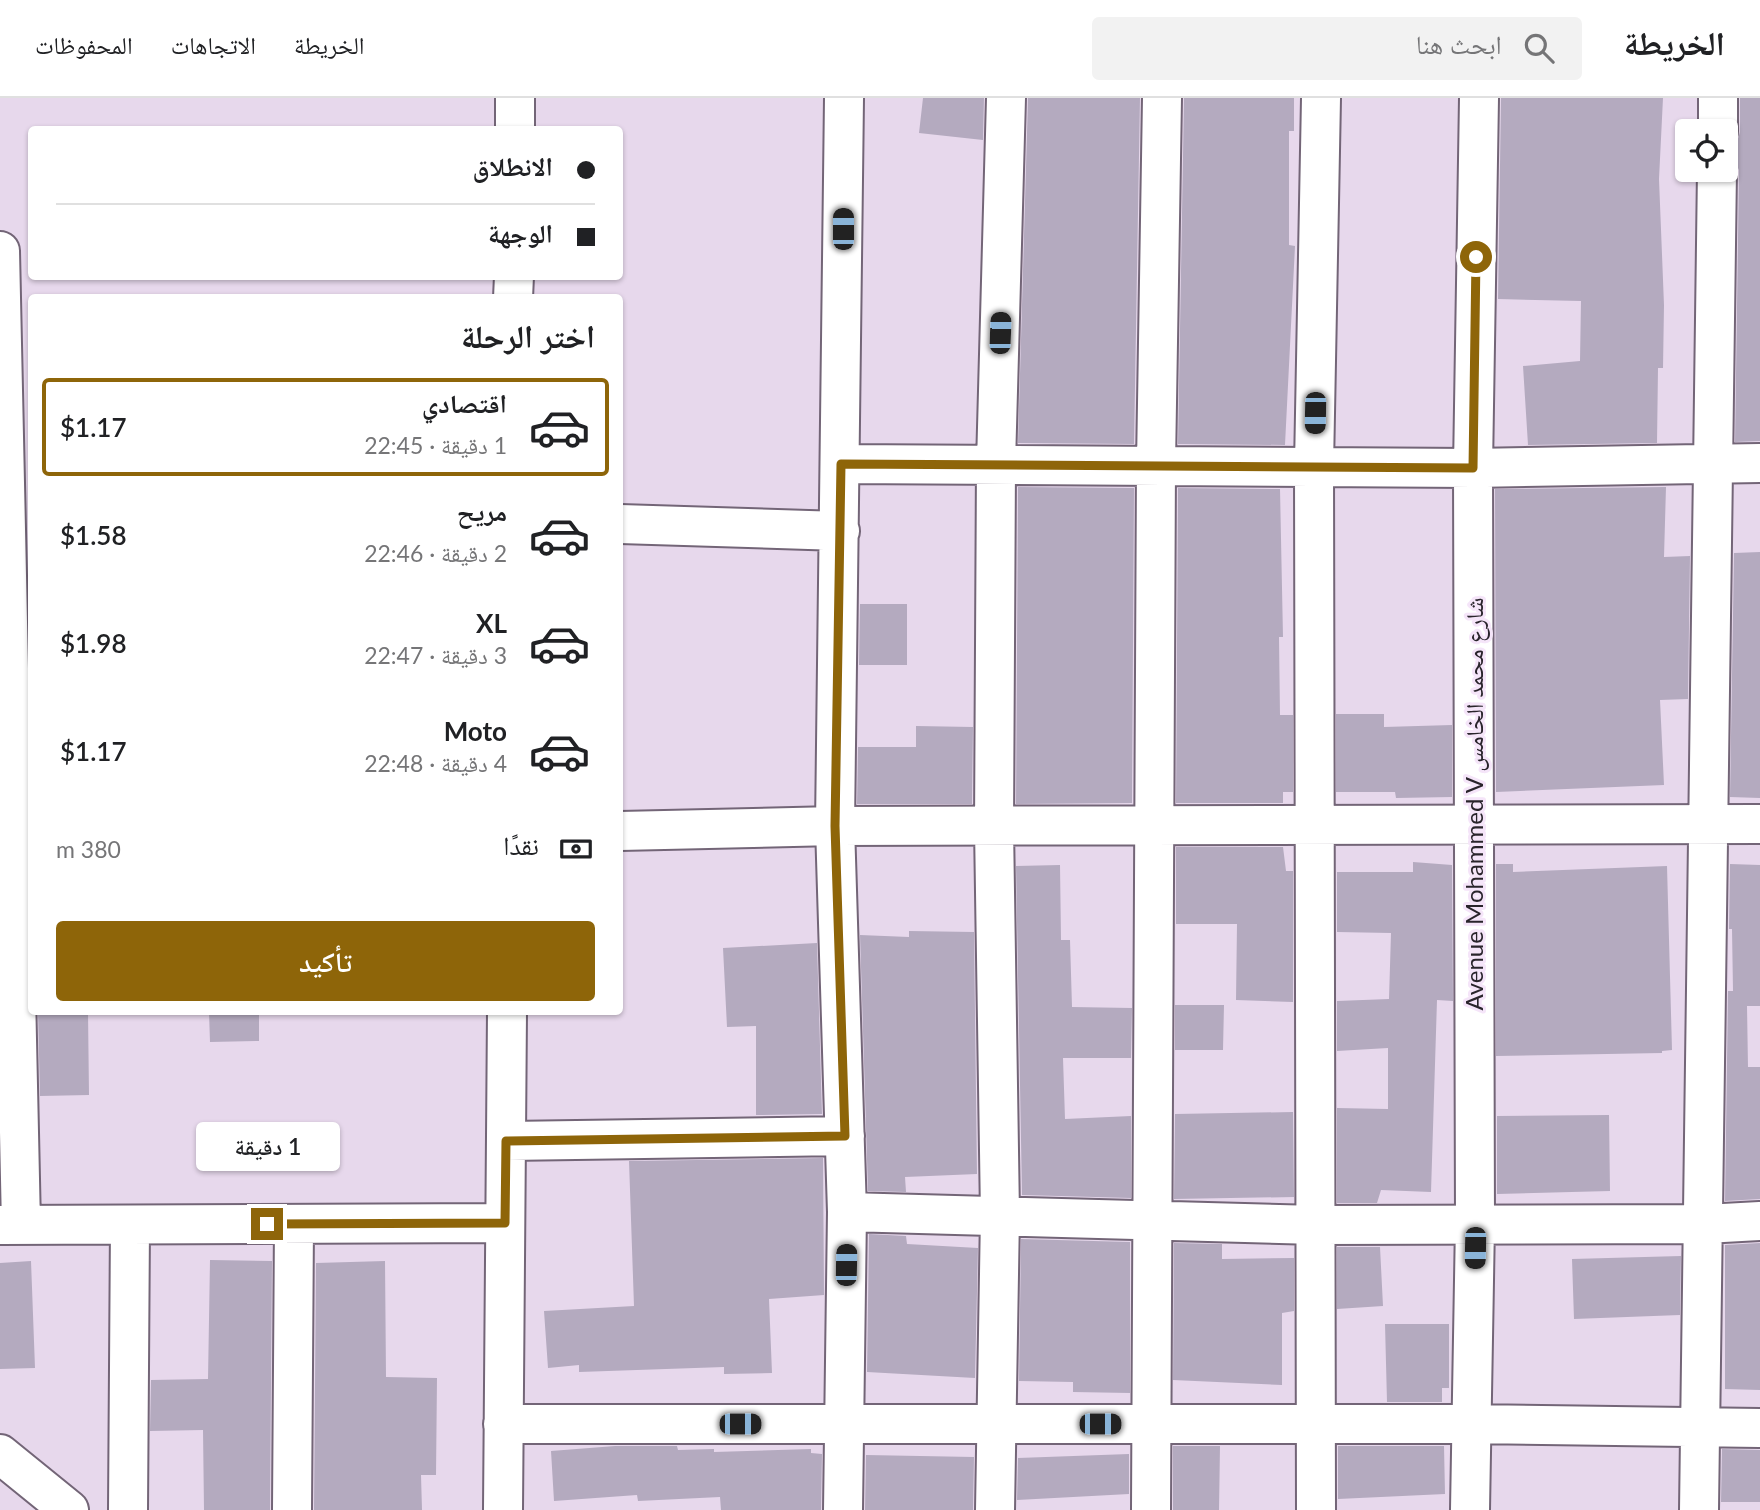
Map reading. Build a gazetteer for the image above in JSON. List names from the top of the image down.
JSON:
{
  "streets": {
    "street": ["Avenue Mohammed V شارع محمد الخامس"]
  },
  "page": {
    "header": "الخريطة",
    "search": "ابحث هنا",
    "nav": ["الخريطة", "الاتجاهات", "المحفوظات"],
    "banner": ["الانطلاق", "الوجهة"],
    "heading": "اختر الرحلة",
    "list": [
      {
        "name": "اقتصادي",
        "note": "1 دقيقة · 22:45",
        "value": "$1.17"
      },
      {
        "name": "مريح",
        "note": "2 دقيقة · 22:46",
        "value": "$1.58"
      },
      {
        "name": "XL",
        "note": "3 دقيقة · 22:47",
        "value": "$1.98"
      },
      {
        "name": "Moto",
        "note": "4 دقيقة · 22:48",
        "value": "$1.17"
      }
    ],
    "pay": ["نقدًا", "380 m"],
    "buttons": "تأكيد",
    "bubble": "1 دقيقة"
  }
}
